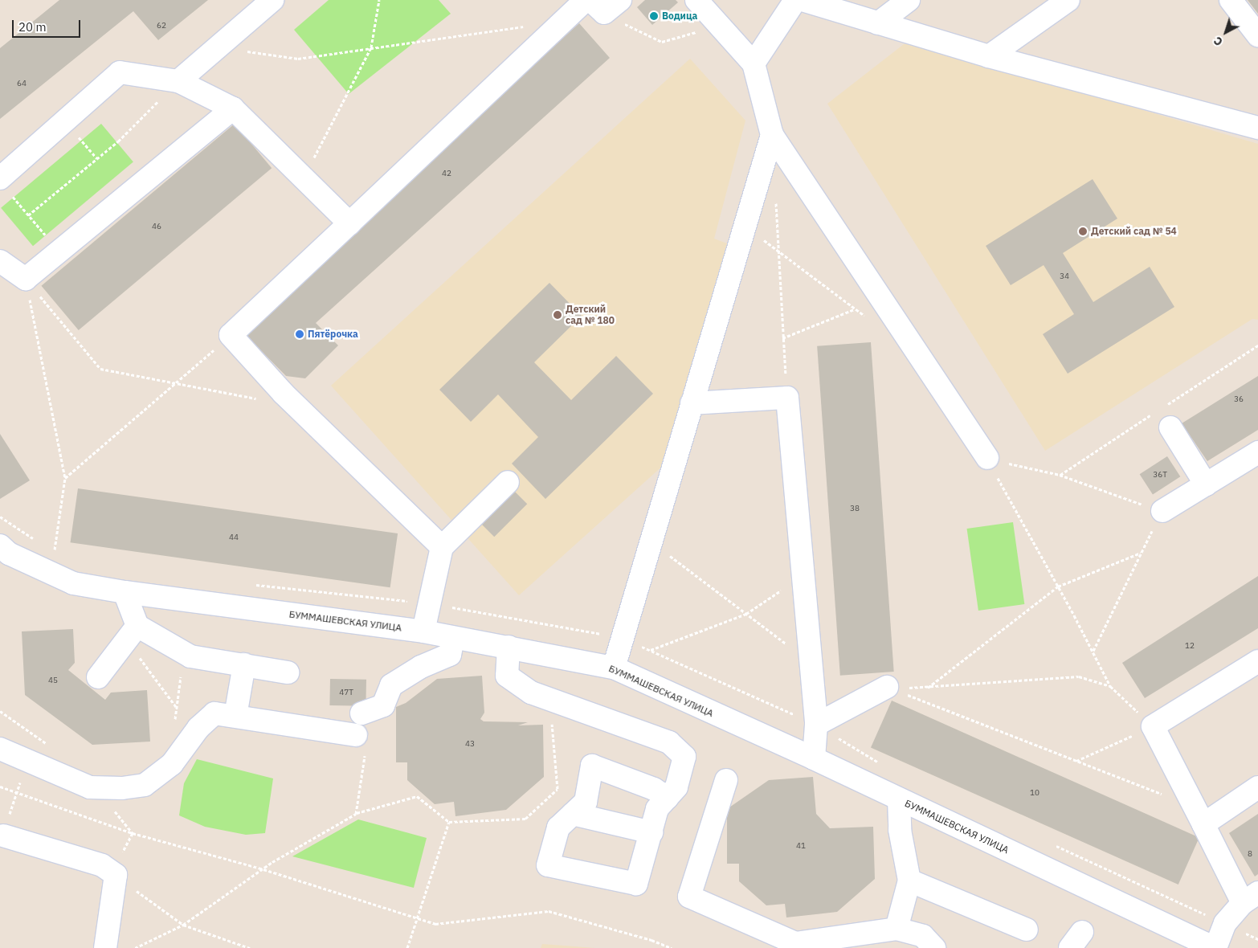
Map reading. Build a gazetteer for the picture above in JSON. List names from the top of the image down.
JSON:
{
  "streets": {
    "street": ["БУММАШЕВСКАЯ УЛИЦА"]
  },
  "places": [
    "Водица",
    "Детский сад № 54",
    "Детский сад № 180",
    "Пятёрочка"
  ],
  "house_numbers": [
    "62",
    "64",
    "42",
    "46",
    "34",
    "36",
    "36Т",
    "38",
    "44",
    "12",
    "45",
    "47Т",
    "43",
    "10",
    "41",
    "8"
  ],
  "scale_bar": "20 m",
  "north": "bottom left"
}
